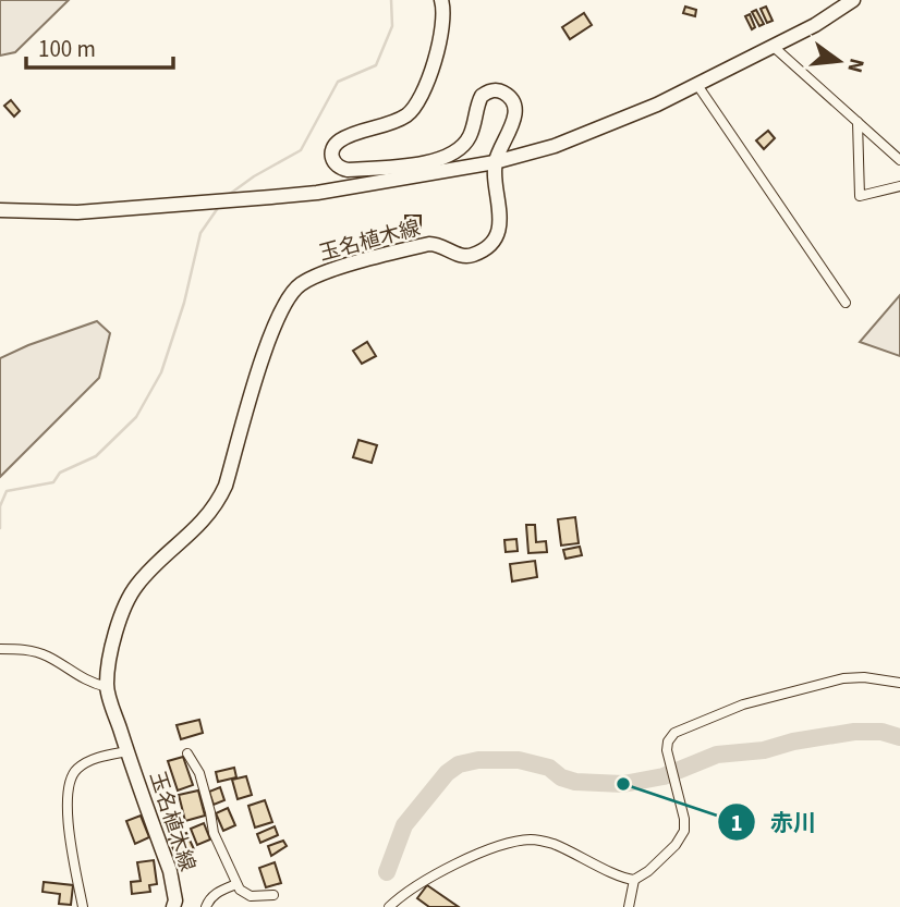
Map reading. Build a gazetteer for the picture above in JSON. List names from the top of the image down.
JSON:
{
  "streets": {
    "main road": ["玉名植木線"]
  },
  "places": ["赤川"],
  "scale_bar": "100 m",
  "north": "right"
}
